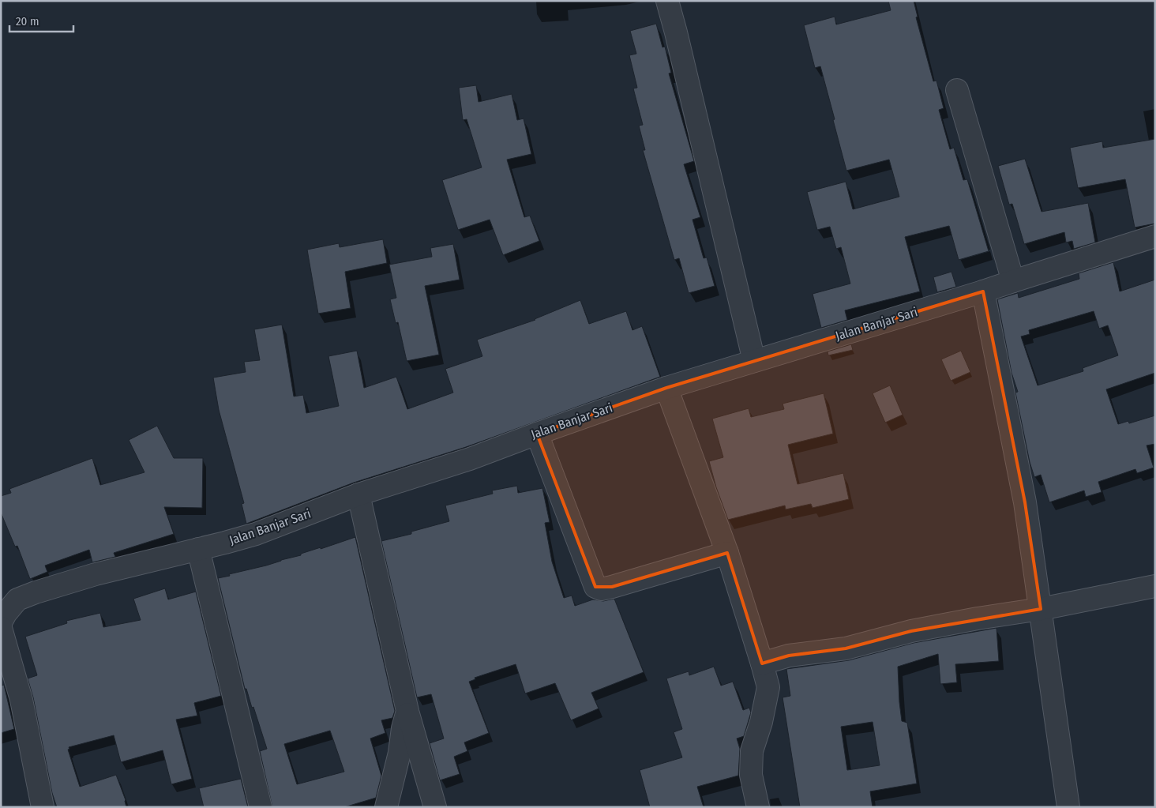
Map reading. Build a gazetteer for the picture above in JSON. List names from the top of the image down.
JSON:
{
  "streets": {
    "street": ["Jalan Banjar Sari"]
  },
  "scale_bar": "20 m"
}
